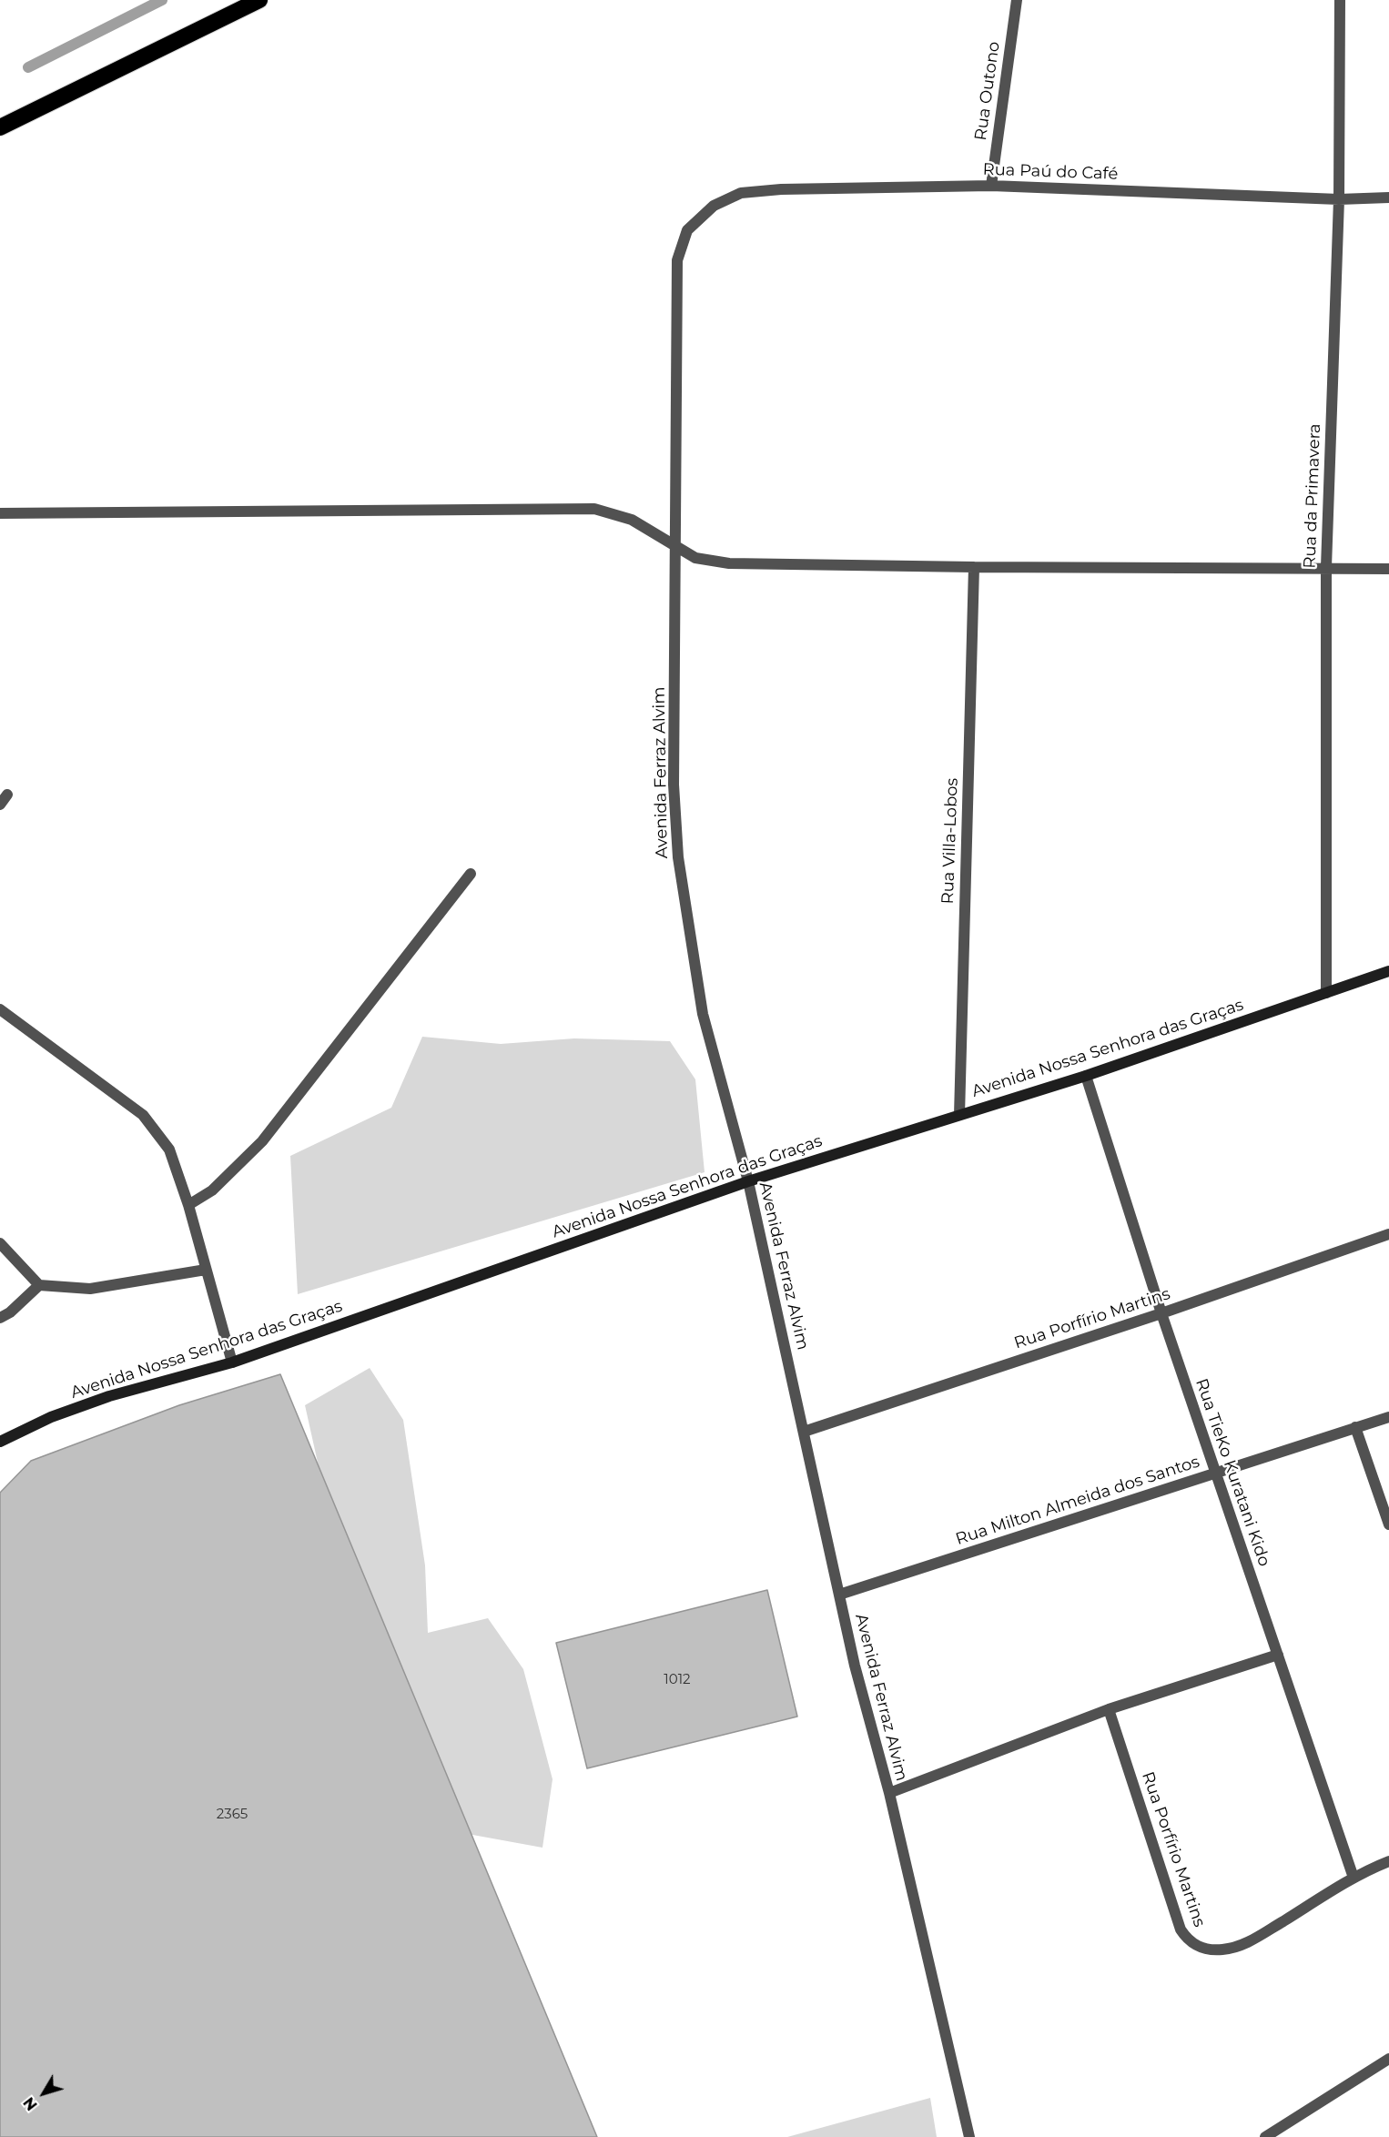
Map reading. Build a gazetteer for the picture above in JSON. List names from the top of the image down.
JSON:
{
  "streets": {
    "main road": ["Avenida Nossa Senhora das Graças"],
    "street": [
      "Rua Outono",
      "Rua Paú do Café",
      "Rua da Primavera",
      "Avenida Ferraz Alvim",
      "Rua Villa-Lobos",
      "Rua Porfírio Martins",
      "Rua TieKo Kuratani Kido",
      "Rua Milton Almeida dos Santos"
    ]
  },
  "crossings": [
    ["Rua Outono", "Rua Paú do Café"],
    ["Rua Paú do Café", "Rua da Primavera"],
    ["Rua Paú do Café", "Avenida Ferraz Alvim"],
    ["Rua da Primavera", "Avenida Nossa Senhora das Graças"],
    ["Avenida Ferraz Alvim", "Avenida Nossa Senhora das Graças"],
    ["Avenida Ferraz Alvim", "Rua Porfírio Martins"],
    ["Avenida Ferraz Alvim", "Rua Milton Almeida dos Santos"],
    ["Rua Villa-Lobos", "Avenida Nossa Senhora das Graças"],
    ["Avenida Nossa Senhora das Graças", "Rua TieKo Kuratani Kido"],
    ["Rua Porfírio Martins", "Rua TieKo Kuratani Kido"],
    ["Rua TieKo Kuratani Kido", "Rua Milton Almeida dos Santos"]
  ],
  "house_numbers": ["1012", "2365"],
  "north": "bottom left"
}
